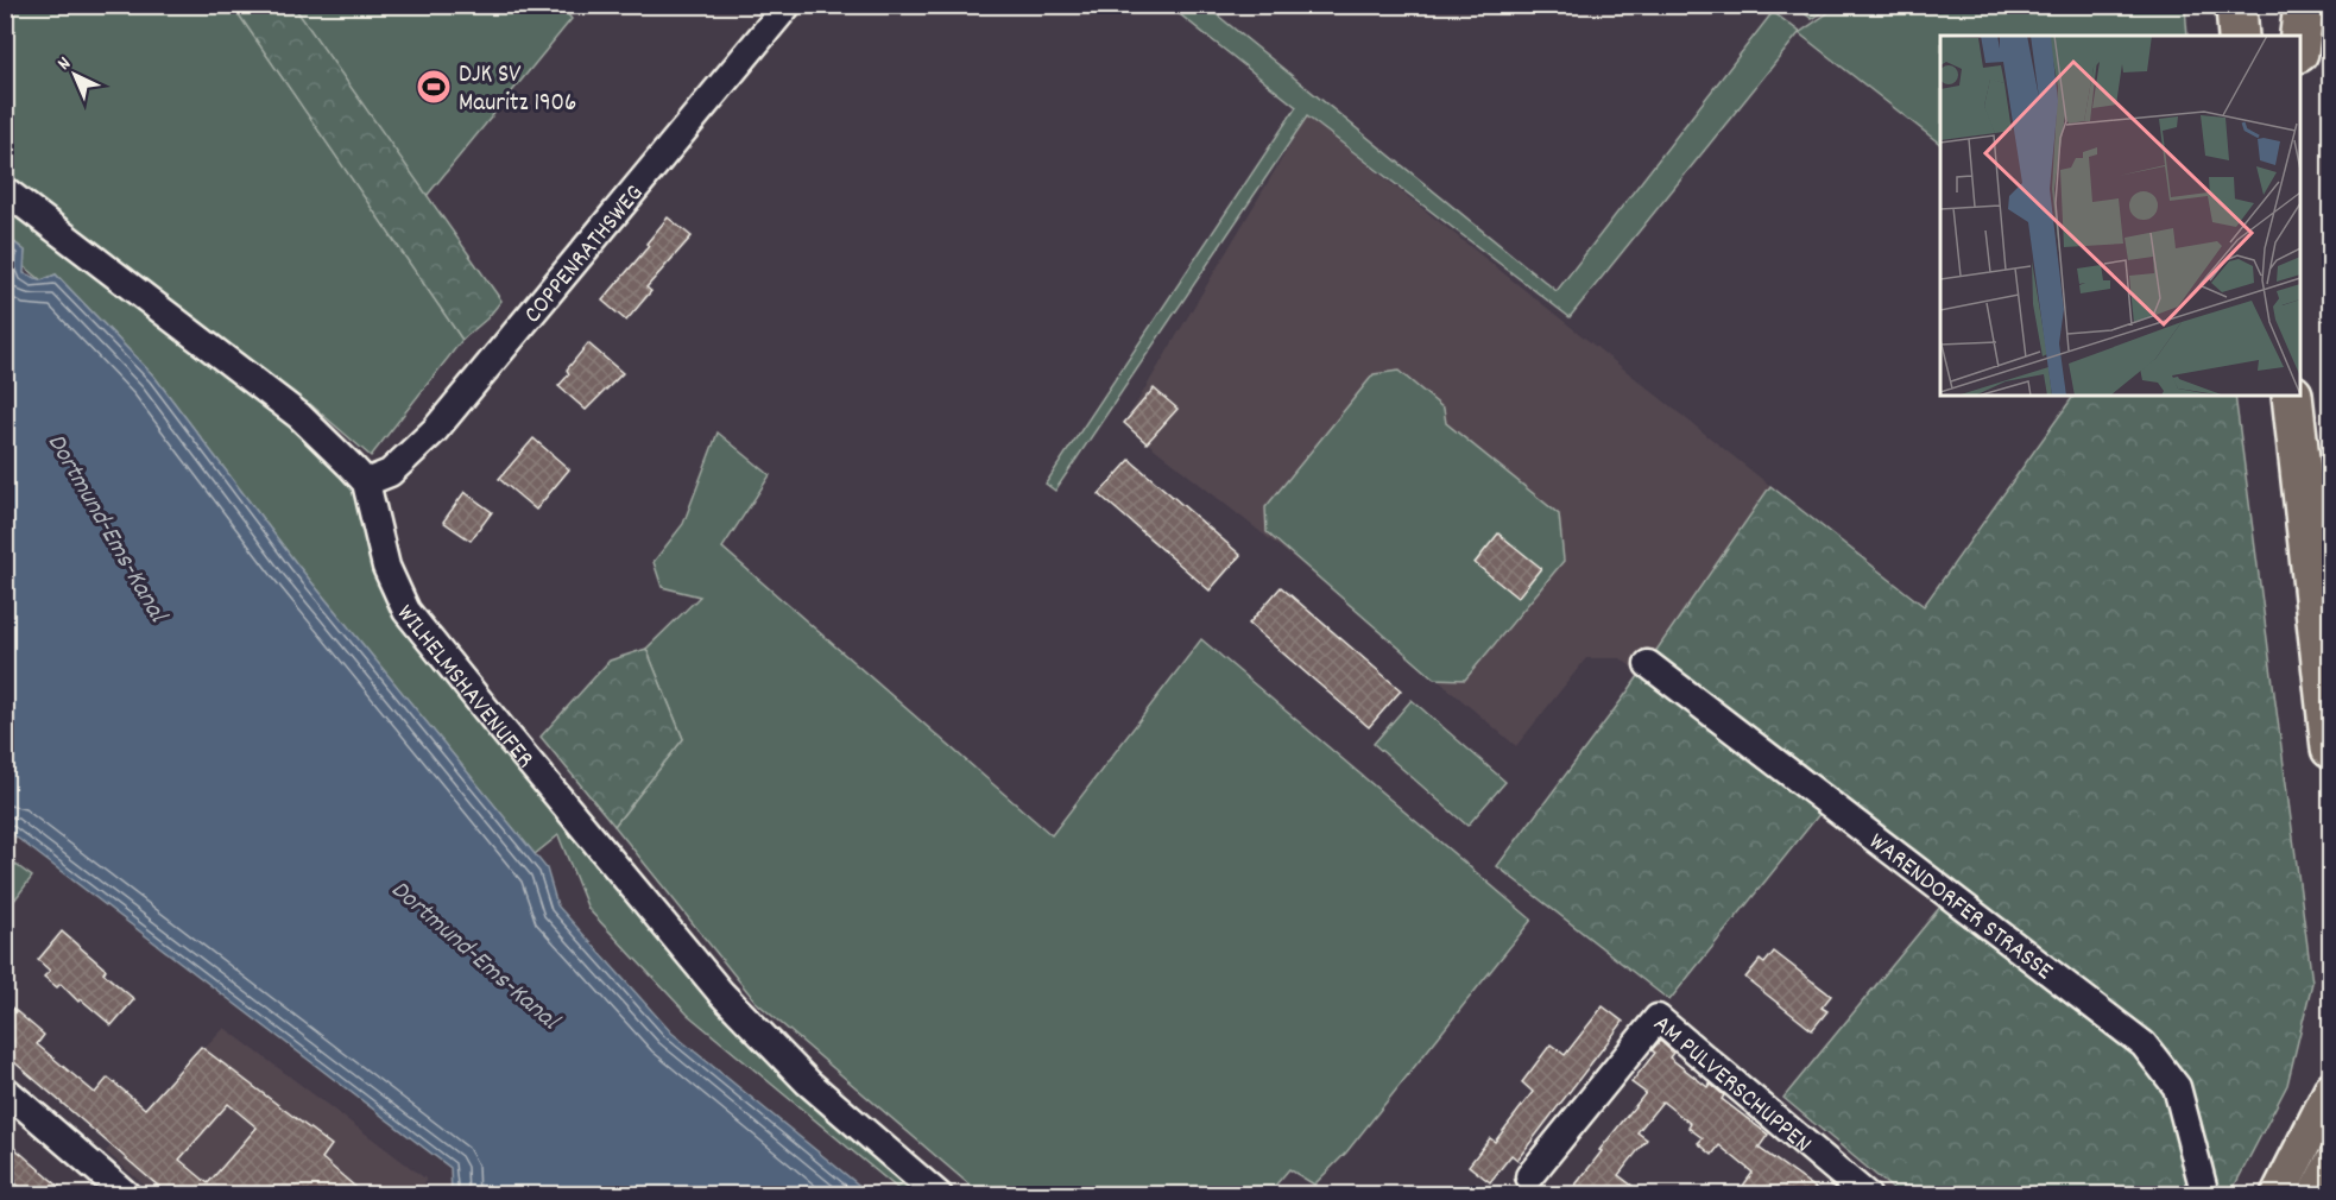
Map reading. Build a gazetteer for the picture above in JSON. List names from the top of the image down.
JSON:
{
  "streets": {
    "street": [
      "COPPENRATHSWEG",
      "WILHELMSHAVENUFER",
      "WARENDORFER STRASSE",
      "AM PULVERSCHUPPEN"
    ]
  },
  "crossings": [
    ["COPPENRATHSWEG", "WILHELMSHAVENUFER"]
  ],
  "water": ["Dortmund-Ems-Kanal"],
  "places": {
    "sports": ["DJK SV Mauritz 1906"]
  },
  "north": "top left"
}
